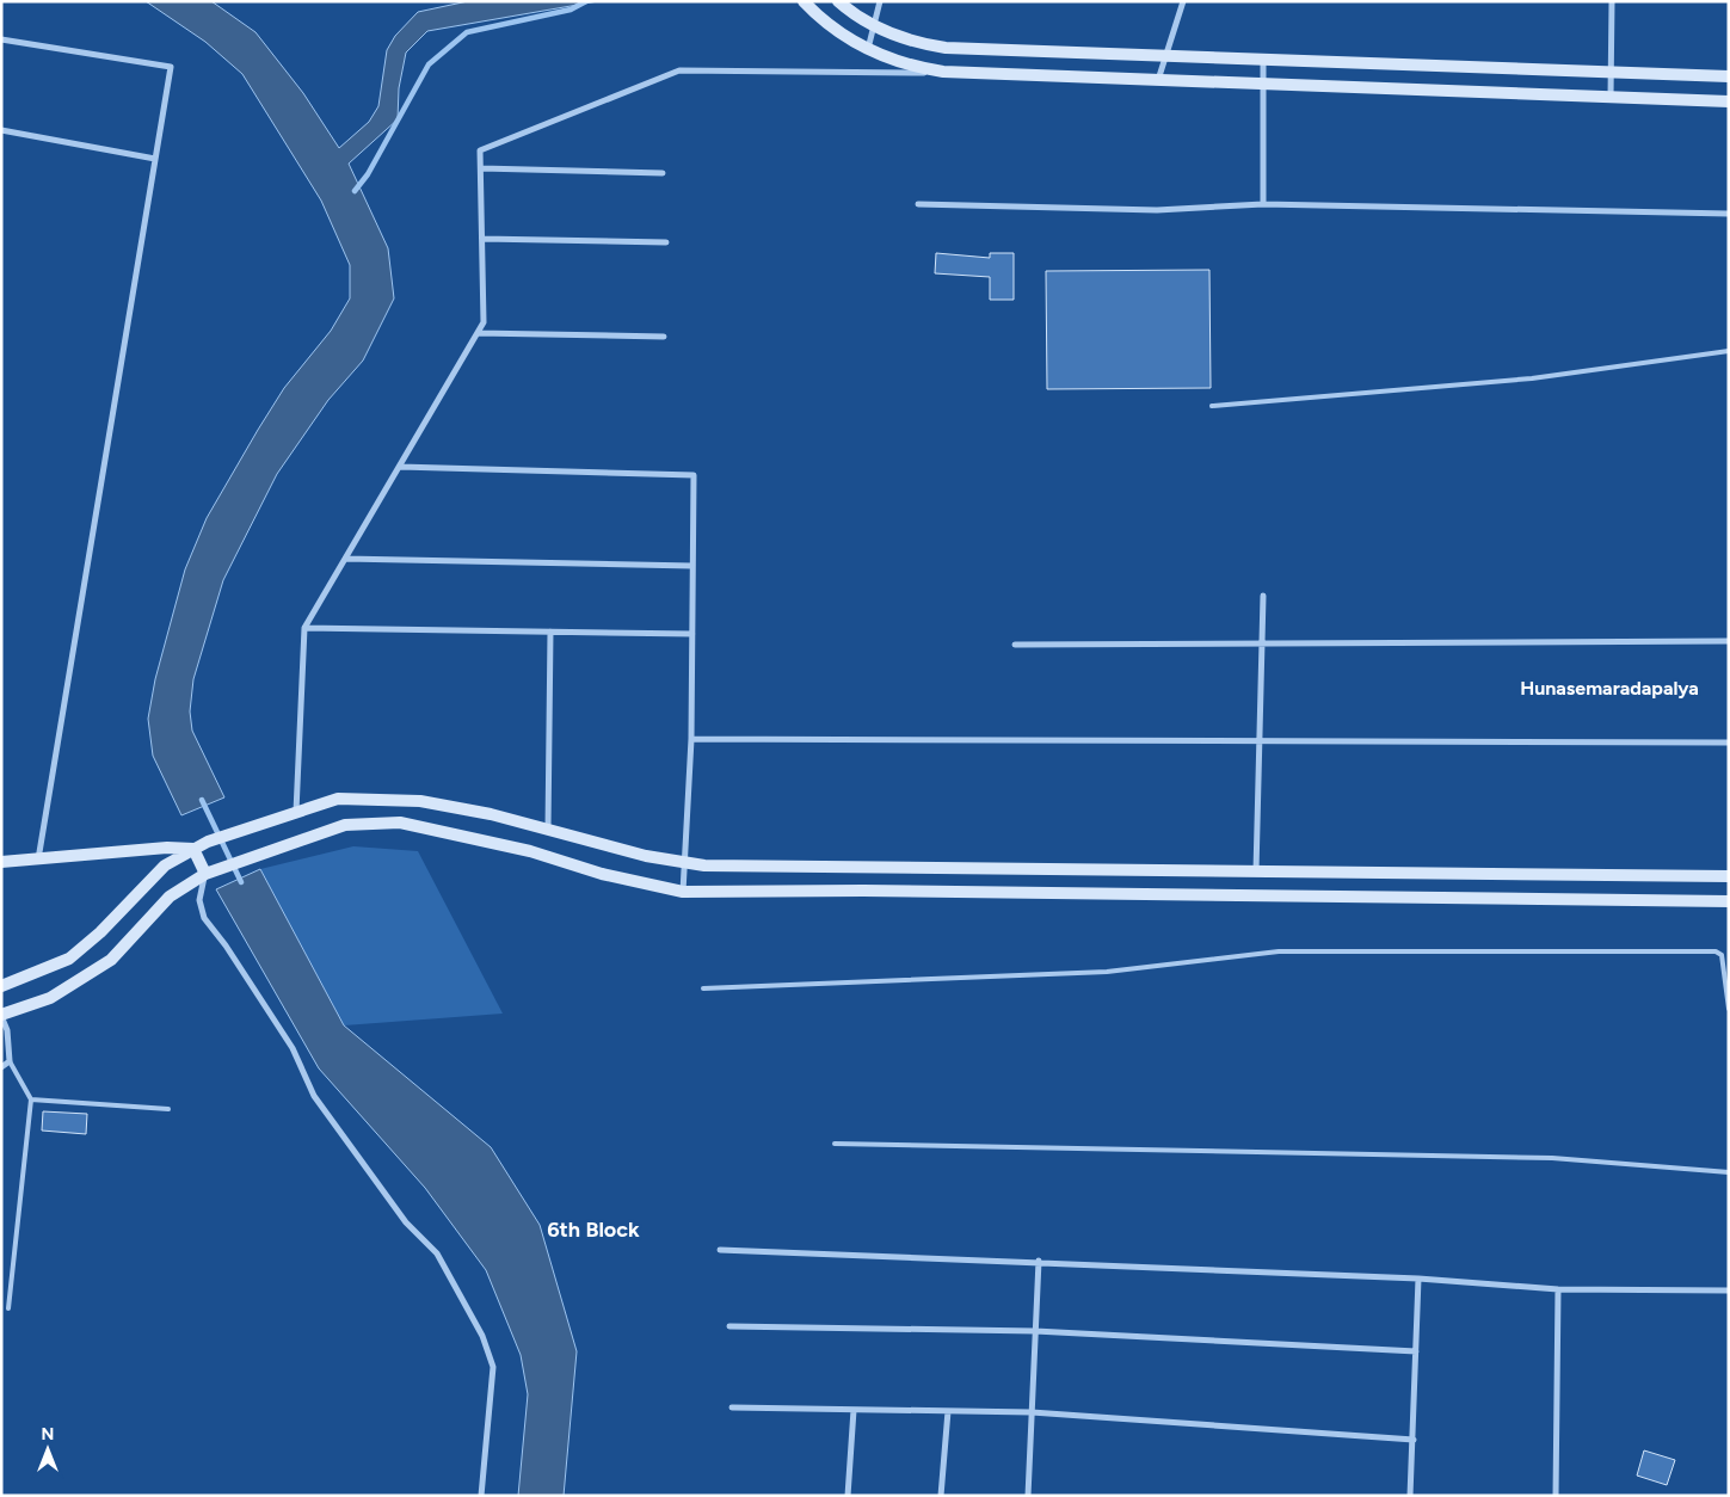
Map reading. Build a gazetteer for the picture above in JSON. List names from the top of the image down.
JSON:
{
  "districts": ["Hunasemaradapalya", "6th Block"],
  "north": "top"
}
